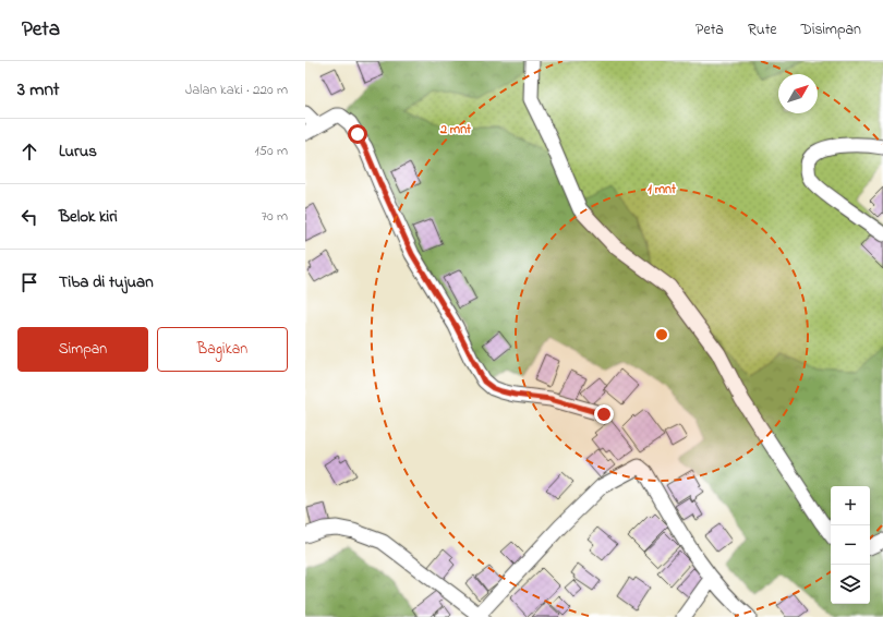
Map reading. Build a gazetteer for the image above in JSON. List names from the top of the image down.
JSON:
{
  "north": "top right",
  "page": {
    "header": "Peta",
    "nav": ["Peta", "Rute", "Disimpan"],
    "heading": ["3 mnt", "Jalan kaki · 220 m"],
    "list": [
      ["Lurus", "150 m"],
      ["Belok kiri", "70 m"],
      "Tiba di tujuan"
    ],
    "buttons": ["Simpan", "Bagikan"],
    "map_buttons": ["+", "−"]
  },
  "rings": ["2 mnt", "1 mnt"]
}
